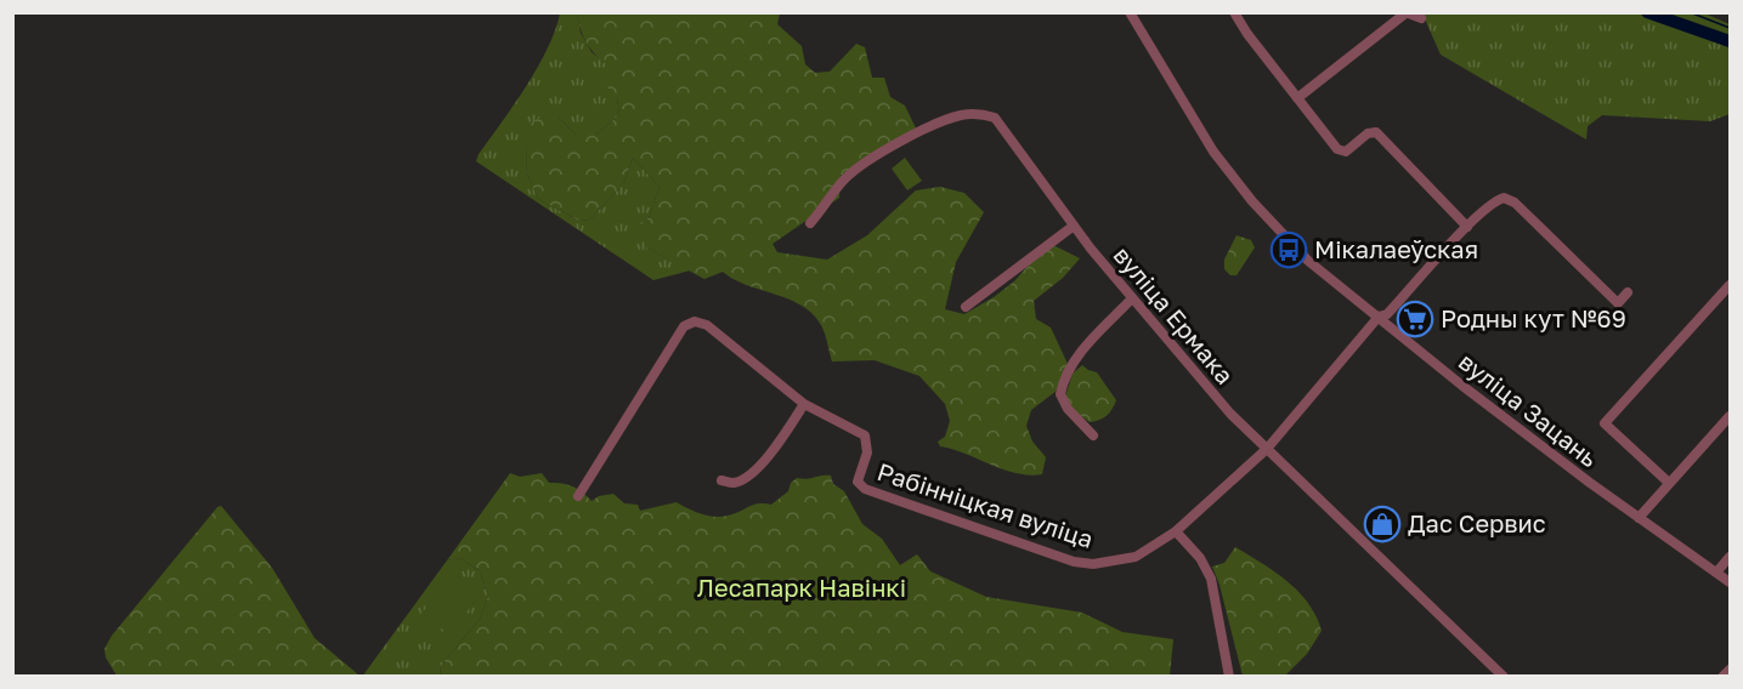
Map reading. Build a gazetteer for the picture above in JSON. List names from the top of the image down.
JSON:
{
  "streets": {
    "street": ["вуліца Ермака", "вуліца Зацань", "Рабінніцкая вуліца"]
  },
  "crossings": [
    ["вуліца Ермака", "Рабінніцкая вуліца"],
    ["вуліца Зацань", "Рабінніцкая вуліца"]
  ],
  "parks": ["Лесапарк Навінкі"],
  "places": {
    "bus stop": ["Мікалаеўская"],
    "supermarket": ["Родны кут №69"],
    "shop": ["Дас Сервис"]
  }
}
